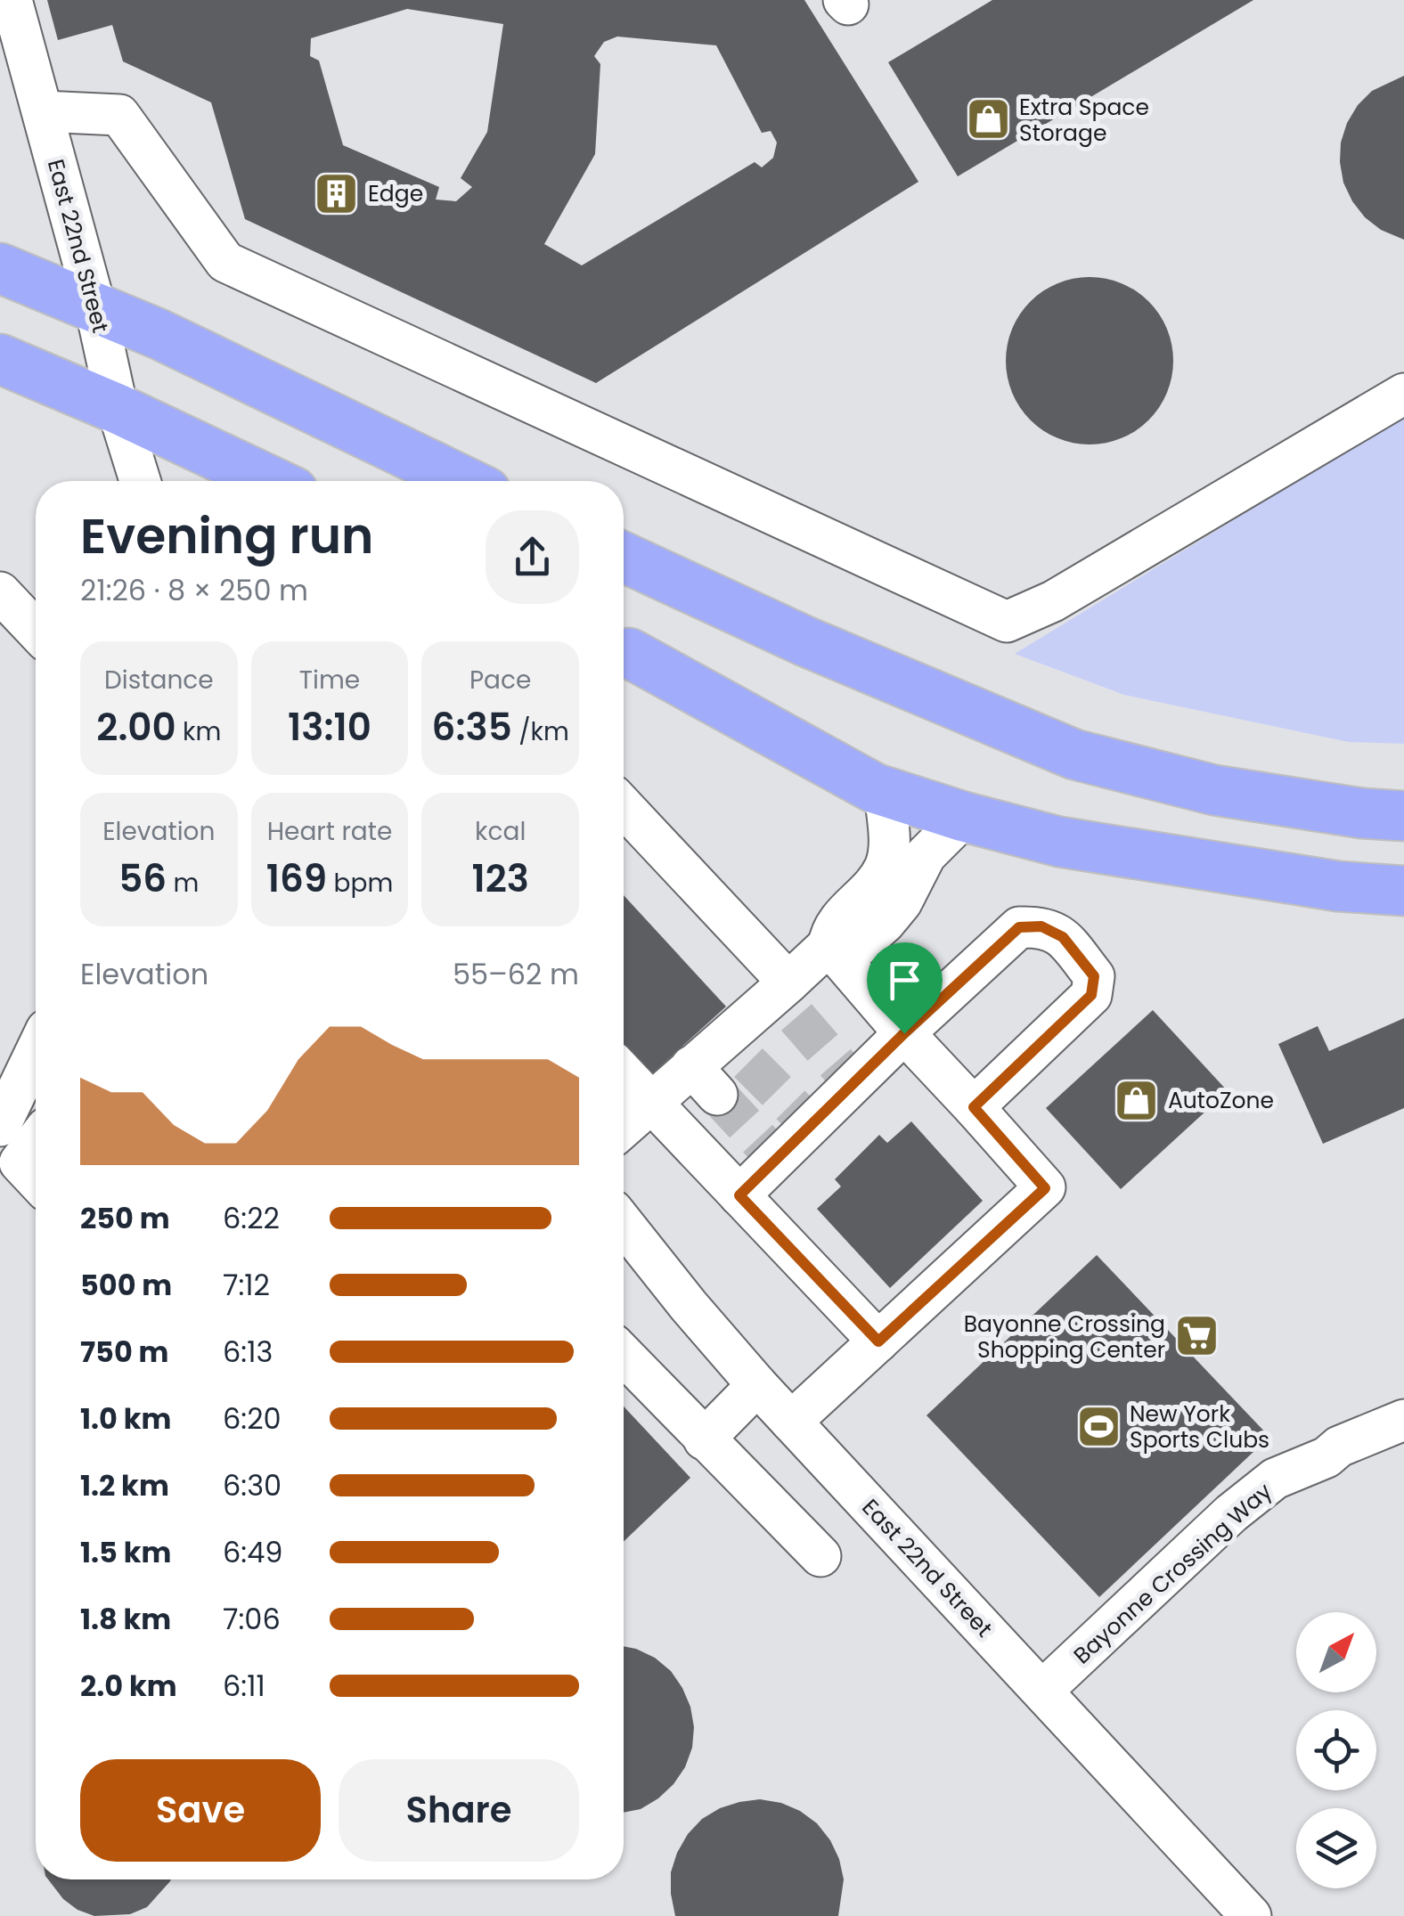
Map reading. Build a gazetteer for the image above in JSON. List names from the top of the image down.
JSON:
{
  "streets": {
    "street": ["East 22nd Street", "Bayonne Crossing Way"]
  },
  "crossings": [
    ["East 22nd Street", "Bayonne Crossing Way"]
  ],
  "places": {
    "shop": ["Extra Space Storage", "AutoZone"],
    "building": ["Edge"],
    "supermarket": ["Bayonne Crossing Shopping Center"],
    "sports": ["New York Sports Clubs"]
  },
  "north": "top right",
  "page": {
    "heading": ["Evening run", "21:26 · 8 × 250 m"],
    "stats": [
      ["Distance", "2.00 km"],
      ["Time", "13:10"],
      ["Pace", "6:35 /km"],
      ["Elevation", "56 m"],
      ["Heart rate", "169 bpm"],
      ["kcal", "123"]
    ],
    "chart": ["Elevation", "55–62 m"],
    "list": [
      {
        "name": "250 m",
        "note": "6:22"
      },
      {
        "name": "500 m",
        "note": "7:12"
      },
      {
        "name": "750 m",
        "note": "6:13"
      },
      {
        "name": "1.0 km",
        "note": "6:20"
      },
      {
        "name": "1.2 km",
        "note": "6:30"
      },
      {
        "name": "1.5 km",
        "note": "6:49"
      },
      {
        "name": "1.8 km",
        "note": "7:06"
      },
      {
        "name": "2.0 km",
        "note": "6:11"
      }
    ],
    "buttons": ["Save", "Share"]
  }
}
